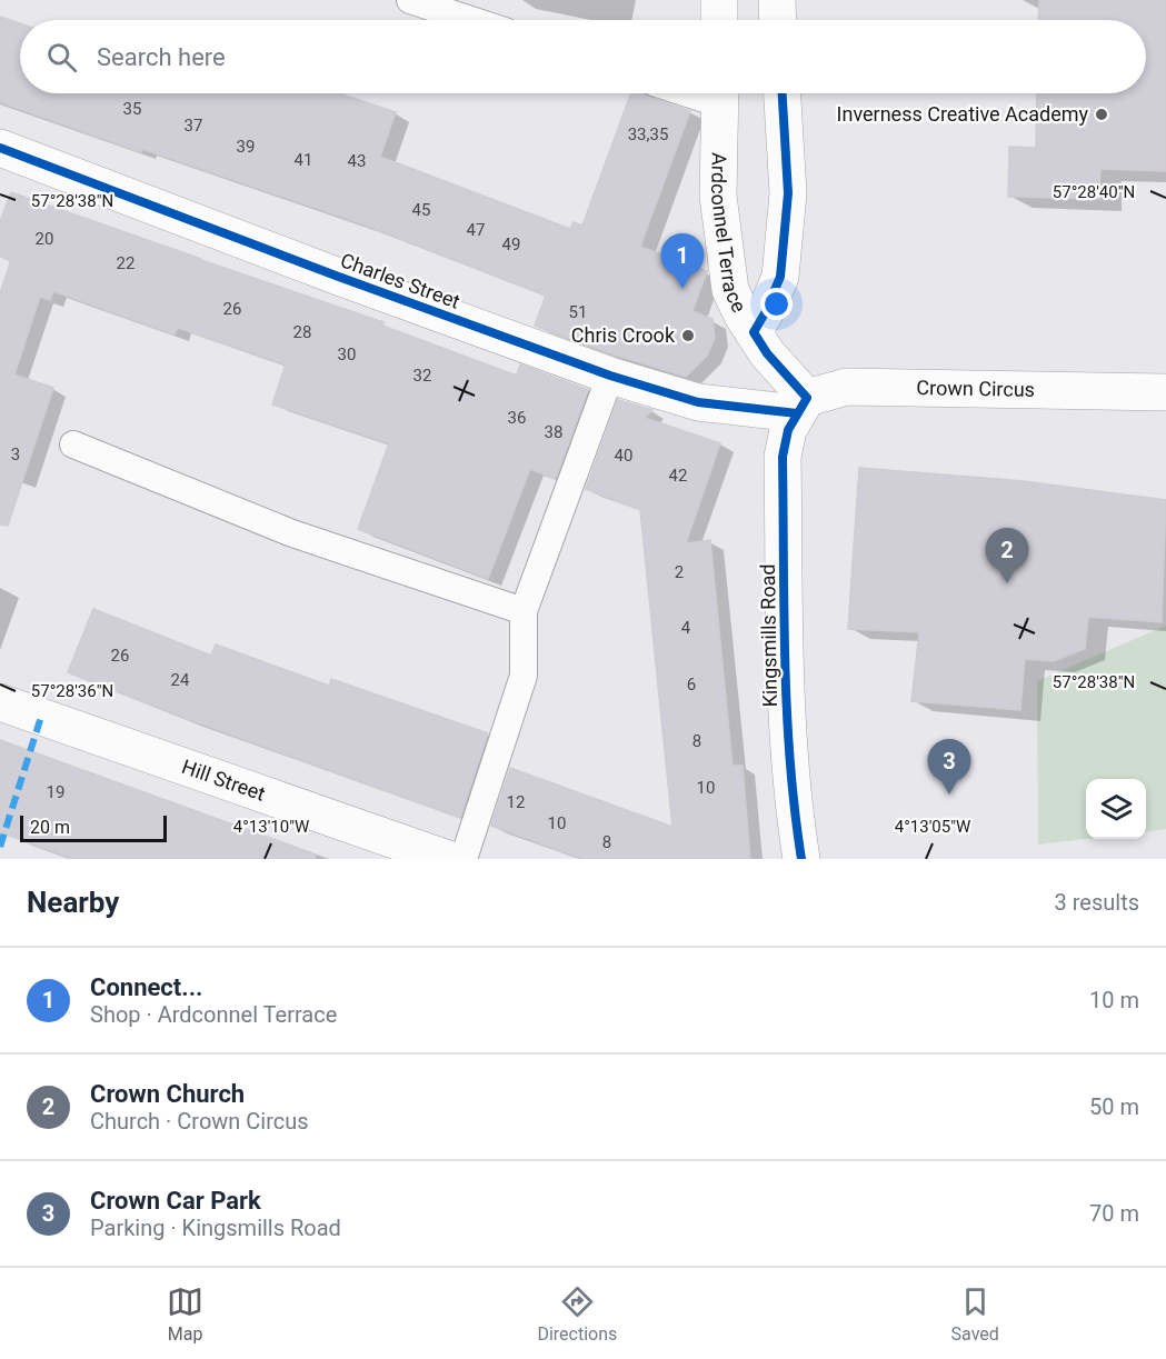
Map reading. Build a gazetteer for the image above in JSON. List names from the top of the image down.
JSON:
{
  "streets": {
    "street": [
      "Ardconnel Terrace",
      "Charles Street",
      "Crown Circus",
      "Kingsmills Road",
      "Hill Street"
    ]
  },
  "crossings": [
    ["Ardconnel Terrace", "Charles Street"],
    ["Ardconnel Terrace", "Crown Circus"],
    ["Ardconnel Terrace", "Kingsmills Road"],
    ["Charles Street", "Crown Circus"],
    ["Charles Street", "Kingsmills Road"],
    ["Crown Circus", "Kingsmills Road"]
  ],
  "places": ["Inverness Creative Academy", "Chris Crook"],
  "house_numbers": [
    "35",
    "37",
    "33,35",
    "39",
    "41",
    "43",
    "45",
    "47",
    "20",
    "49",
    "22",
    "26",
    "51",
    "28",
    "30",
    "32",
    "36",
    "38",
    "3",
    "40",
    "42",
    "2",
    "4",
    "26",
    "24",
    "6",
    "8",
    "10",
    "19",
    "12",
    "10",
    "8"
  ],
  "scale_bar": "20 m",
  "page": {
    "search": "Search here",
    "pins": ["1", "2", "3"],
    "scale": "20 m",
    "heading": ["Nearby", "3 results"],
    "list": [
      {
        "mark": "1",
        "name": "Connect...",
        "note": "Shop · Ardconnel Terrace",
        "value": "10 m"
      },
      {
        "mark": "2",
        "name": "Crown Church",
        "note": "Church · Crown Circus",
        "value": "50 m"
      },
      {
        "mark": "3",
        "name": "Crown Car Park",
        "note": "Parking · Kingsmills Road",
        "value": "70 m"
      }
    ],
    "nav": ["Map", "Directions", "Saved"]
  },
  "coordinates": [
    "57°28'40\"N",
    "57°28'38\"N",
    "57°28'36\"N",
    "4°13'10\"W",
    "4°13'05\"W"
  ]
}
